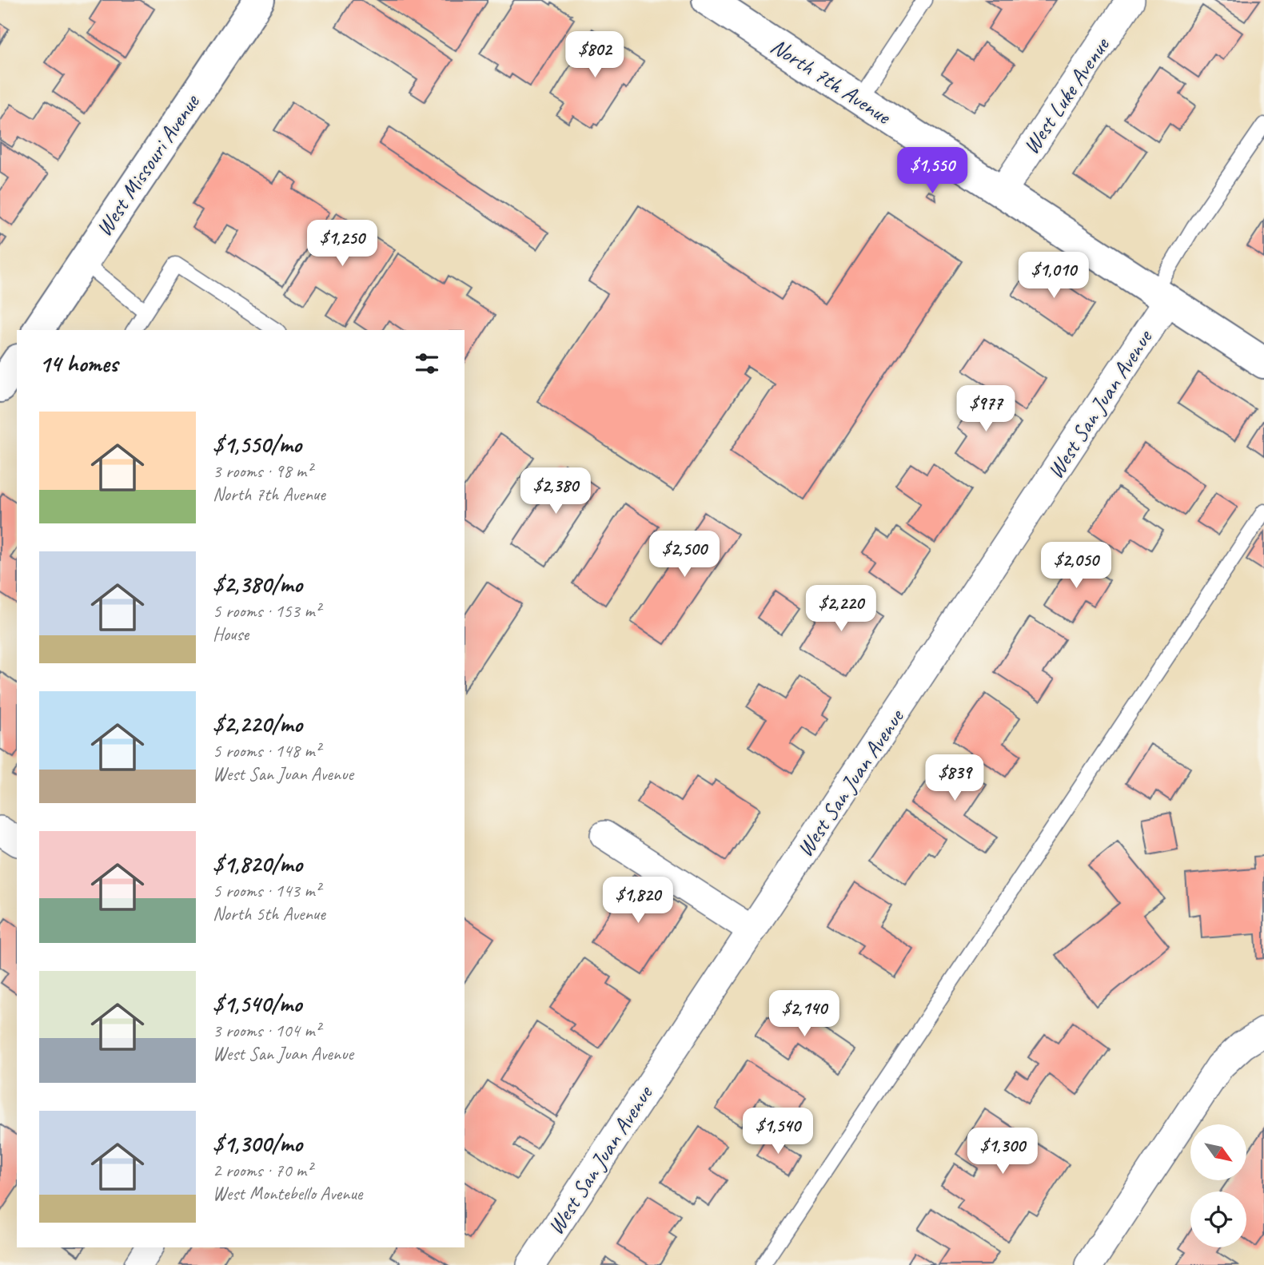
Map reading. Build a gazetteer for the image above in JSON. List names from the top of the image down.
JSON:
{
  "streets": {
    "main road": ["North 7th Avenue", "West Missouri Avenue"],
    "street": ["West Luke Avenue", "West San Juan Avenue"]
  },
  "crossings": [
    ["North 7th Avenue", "West Luke Avenue"],
    ["North 7th Avenue", "West San Juan Avenue"]
  ],
  "north": "bottom right",
  "page": {
    "price": [
      "$802",
      "$1,550",
      "$1,250",
      "$1,010",
      "$977",
      "$2,380",
      "$2,500",
      "$2,050",
      "$2,220",
      "$839",
      "$1,820",
      "$2,140",
      "$1,540",
      "$1,300"
    ],
    "heading": "14 homes",
    "list": [
      {
        "name": "$1,550/mo",
        "note": "3 rooms · 98 m² · North 7th Avenue"
      },
      {
        "name": "$2,380/mo",
        "note": "5 rooms · 153 m² · House"
      },
      {
        "name": "$2,220/mo",
        "note": "5 rooms · 148 m² · West San Juan Avenue"
      },
      {
        "name": "$1,820/mo",
        "note": "5 rooms · 143 m² · North 5th Avenue"
      },
      {
        "name": "$1,540/mo",
        "note": "3 rooms · 104 m² · West San Juan Avenue"
      },
      {
        "name": "$1,300/mo",
        "note": "2 rooms · 70 m² · West Montebello Avenue"
      }
    ]
  }
}
